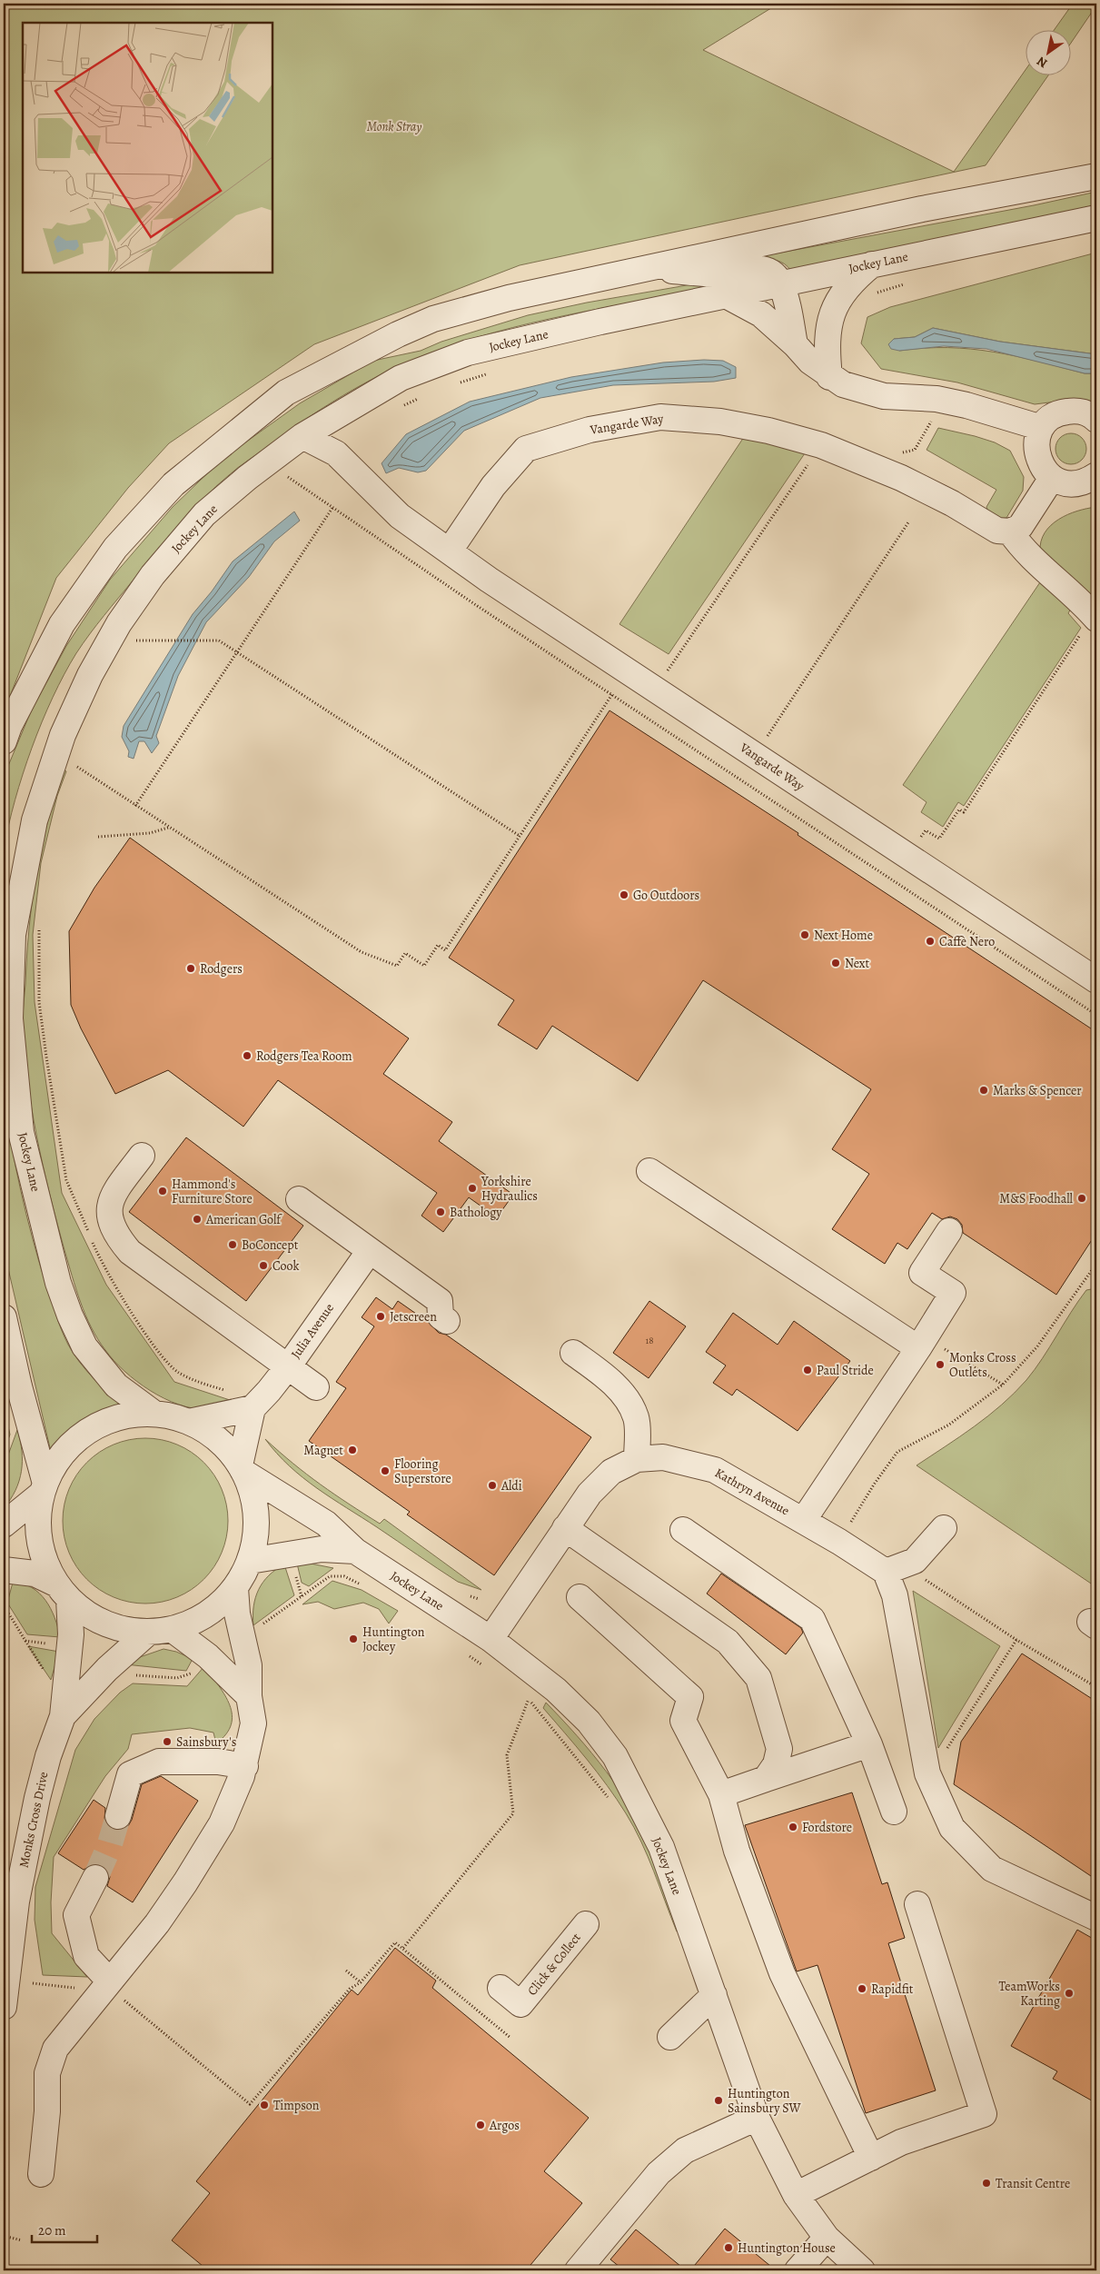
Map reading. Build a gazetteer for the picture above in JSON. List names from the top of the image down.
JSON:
{
  "streets": {
    "street": [
      "Jockey Lane",
      "Vangarde Way",
      "Julia Avenue",
      "Kathryn Avenue",
      "Monks Cross Drive",
      "Click & Collect"
    ]
  },
  "crossings": [
    ["Jockey Lane", "Vangarde Way"],
    ["Jockey Lane", "Kathryn Avenue"]
  ],
  "parks": ["Monk Stray"],
  "places": [
    "Go Outdoors",
    "Next Home",
    "Caffè Nero",
    "Next",
    "Rodgers",
    "Rodgers Tea Room",
    "Marks & Spencer",
    "Yorkshire Hydraulics",
    "Hammond's Furniture Store",
    "M&S Foodhall",
    "Bathology",
    "American Golf",
    "BoConcept",
    "Cook",
    "Jetscreen",
    "Monks Cross Outlets",
    "Paul Stride",
    "Magnet",
    "Flooring Superstore",
    "Aldi",
    "Huntington Jockey",
    "Sainsbury's",
    "Fordstore",
    "Rapidfit",
    "TeamWorks Karting",
    "Huntington Sainsbury SW",
    "Timpson",
    "Argos",
    "Transit Centre",
    "Huntington House"
  ],
  "house_numbers": ["18"],
  "scale_bar": "20 m",
  "north": "bottom left"
}
